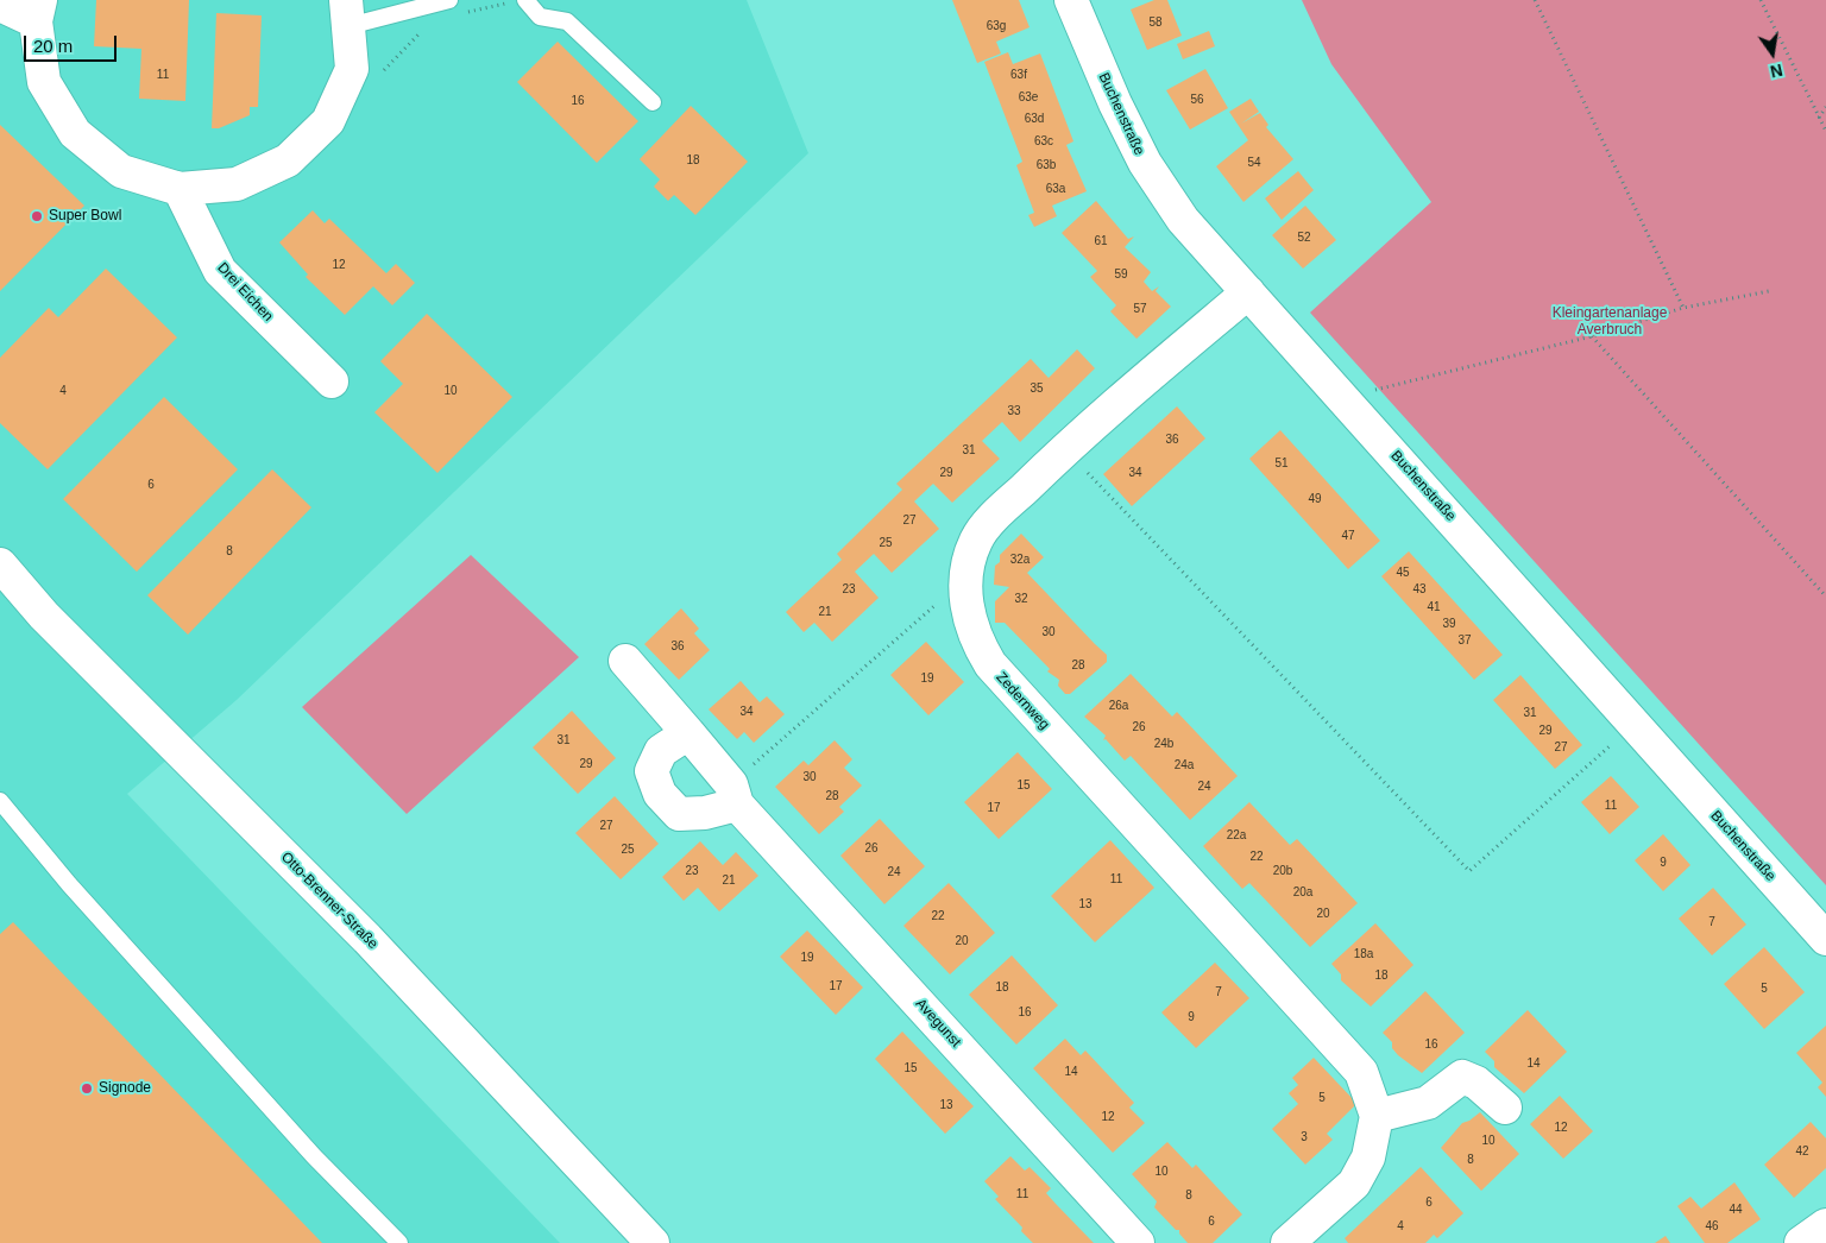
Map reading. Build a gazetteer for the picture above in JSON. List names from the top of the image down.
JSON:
{
  "streets": {
    "street": [
      "Buchenstraße",
      "Drei Eichen",
      "Zedernweg",
      "Otto-Brenner-Straße",
      "Avegunst"
    ]
  },
  "crossings": [
    ["Buchenstraße", "Zedernweg"]
  ],
  "parks": ["Kleingartenanlage Averbruch"],
  "places": ["Super Bowl", "Signode"],
  "house_numbers": [
    "58",
    "63g",
    "11",
    "63f",
    "63e",
    "56",
    "16",
    "63d",
    "63c",
    "18",
    "54",
    "63b",
    "63a",
    "52",
    "61",
    "12",
    "59",
    "57",
    "35",
    "4",
    "10",
    "33",
    "36",
    "31",
    "51",
    "29",
    "34",
    "6",
    "49",
    "27",
    "47",
    "25",
    "8",
    "32a",
    "45",
    "23",
    "43",
    "32",
    "41",
    "21",
    "39",
    "30",
    "37",
    "36",
    "28",
    "19",
    "26a",
    "34",
    "31",
    "26",
    "29",
    "31",
    "24b",
    "27",
    "29",
    "24a",
    "30",
    "15",
    "24",
    "28",
    "11",
    "17",
    "27",
    "22a",
    "26",
    "25",
    "22",
    "9",
    "23",
    "20b",
    "24",
    "11",
    "21",
    "20a",
    "13",
    "20",
    "22",
    "7",
    "20",
    "18a",
    "19",
    "18",
    "17",
    "18",
    "5",
    "7",
    "16",
    "9",
    "16",
    "14",
    "15",
    "14",
    "5",
    "13",
    "12",
    "12",
    "3",
    "10",
    "42",
    "8",
    "10",
    "11",
    "8",
    "6",
    "44",
    "6",
    "4",
    "46"
  ],
  "scale_bar": "20 m",
  "north": "bottom"
}
